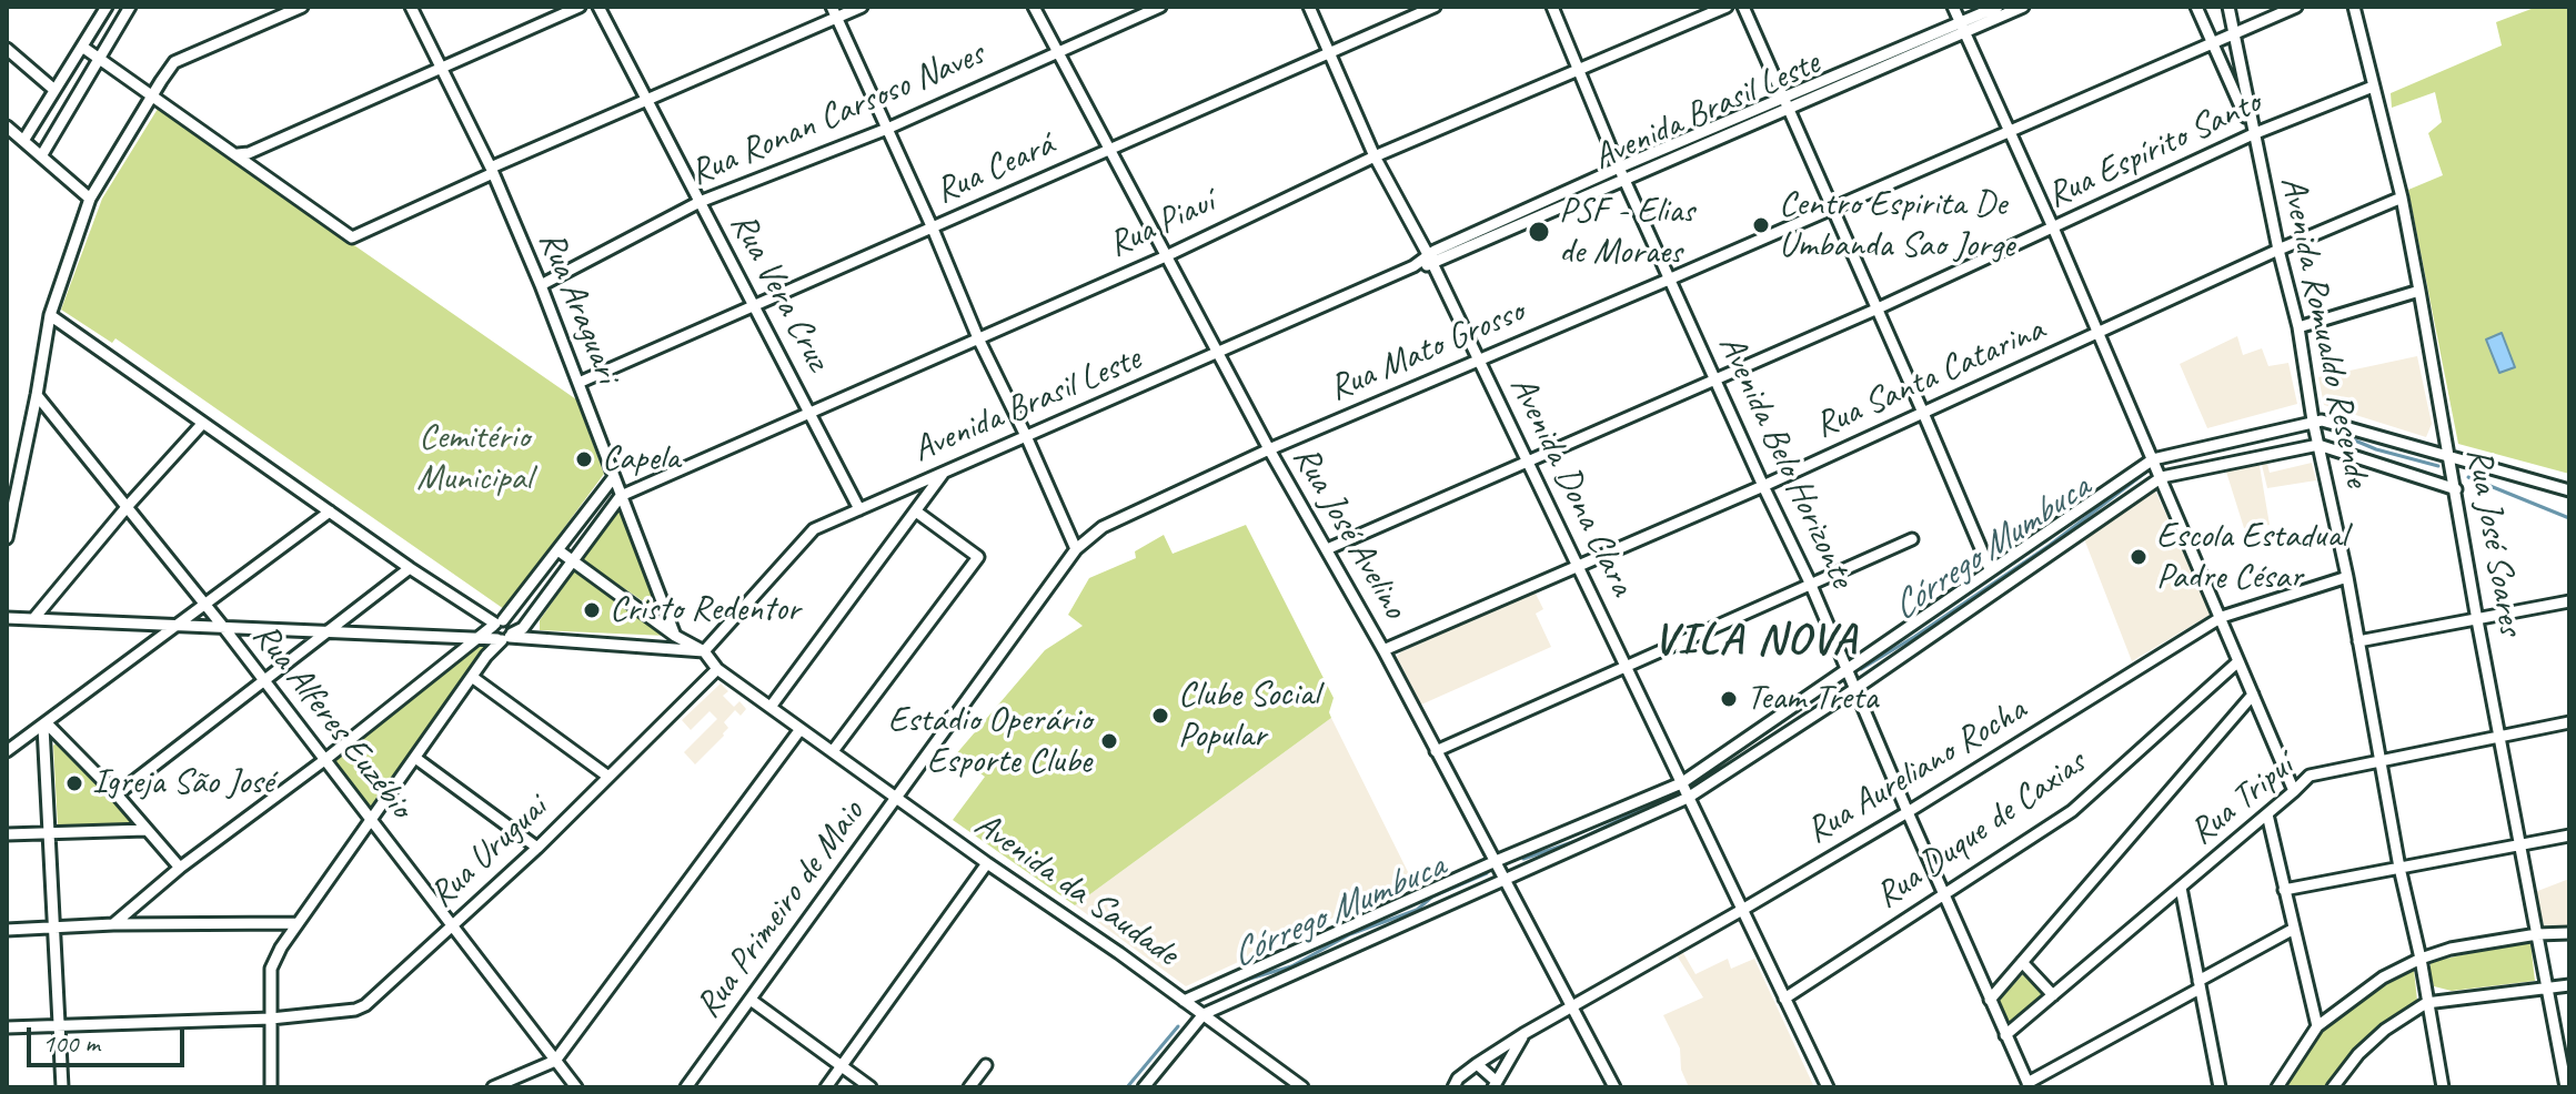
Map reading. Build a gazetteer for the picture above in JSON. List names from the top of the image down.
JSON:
{
  "streets": {
    "street": [
      "Avenida Brasil Leste",
      "Rua Ronan Carsoso Naves",
      "Rua Espírito Santo",
      "Rua Ceará",
      "Rua Piauí",
      "Rua Vera Cruz",
      "Rua Araguari",
      "Avenida Romualdo Resende",
      "Rua Mato Grosso",
      "Rua Santa Catarina",
      "Avenida Belo Horizonte",
      "Avenida Dona Clara",
      "Rua José Avelino",
      "Rua José Soares",
      "Rua Alferes Euzébio",
      "Rua Aureliano Rocha",
      "Rua Tripuí",
      "Rua Duque de Caxias",
      "Rua Uruguai",
      "Avenida da Saudade",
      "Rua Primeiro de Maio"
    ]
  },
  "crossings": [
    ["Avenida Brasil Leste", "Rua Vera Cruz"],
    ["Avenida Brasil Leste", "Avenida Belo Horizonte"],
    ["Avenida Brasil Leste", "Avenida Dona Clara"],
    ["Avenida Brasil Leste", "Rua José Avelino"],
    ["Avenida Brasil Leste", "Avenida da Saudade"],
    ["Rua Ronan Carsoso Naves", "Rua Vera Cruz"],
    ["Rua Ronan Carsoso Naves", "Rua Araguari"],
    ["Rua Ronan Carsoso Naves", "Rua José Avelino"],
    ["Rua Espírito Santo", "Avenida Romualdo Resende"],
    ["Rua Espírito Santo", "Avenida Belo Horizonte"],
    ["Rua Espírito Santo", "Avenida Dona Clara"],
    ["Rua Espírito Santo", "Rua José Avelino"],
    ["Rua Espírito Santo", "Rua José Soares"],
    ["Rua Ceará", "Rua Vera Cruz"],
    ["Rua Ceará", "Rua Araguari"],
    ["Rua Ceará", "Avenida Dona Clara"],
    ["Rua Ceará", "Rua José Avelino"],
    ["Rua Piauí", "Rua Vera Cruz"],
    ["Rua Piauí", "Rua Araguari"],
    ["Rua Piauí", "Avenida Belo Horizonte"],
    ["Rua Piauí", "Avenida Dona Clara"],
    ["Rua Piauí", "Rua José Avelino"],
    ["Rua Araguari", "Avenida da Saudade"],
    ["Avenida Romualdo Resende", "Rua Mato Grosso"],
    ["Avenida Romualdo Resende", "Rua Santa Catarina"],
    ["Avenida Romualdo Resende", "Rua Aureliano Rocha"],
    ["Avenida Romualdo Resende", "Rua Tripuí"],
    ["Rua Mato Grosso", "Avenida Belo Horizonte"],
    ["Rua Mato Grosso", "Avenida Dona Clara"],
    ["Rua Mato Grosso", "Rua José Avelino"],
    ["Rua Mato Grosso", "Rua Primeiro de Maio"],
    ["Rua Santa Catarina", "Avenida Belo Horizonte"],
    ["Rua Santa Catarina", "Avenida Dona Clara"],
    ["Rua Santa Catarina", "Rua José Avelino"],
    ["Rua Santa Catarina", "Rua José Soares"],
    ["Avenida Belo Horizonte", "Rua Aureliano Rocha"],
    ["Avenida Belo Horizonte", "Rua Tripuí"],
    ["Avenida Belo Horizonte", "Rua Duque de Caxias"],
    ["Avenida Dona Clara", "Rua Aureliano Rocha"],
    ["Avenida Dona Clara", "Rua Duque de Caxias"],
    ["Rua José Avelino", "Rua Aureliano Rocha"],
    ["Rua José Soares", "Rua Tripuí"],
    ["Rua Alferes Euzébio", "Rua Uruguai"],
    ["Rua Uruguai", "Avenida da Saudade"],
    ["Avenida da Saudade", "Rua Primeiro de Maio"]
  ],
  "districts": ["VILA NOVA"],
  "water": ["Córrego Mumbuca"],
  "parks": ["Cemitério Municipal"],
  "places": [
    "Centro Espirita De Umbanda Sao Jorge",
    "PSF - Elias de Moraes",
    "Capela",
    "Escola Estadual Padre César",
    "Cristo Redentor",
    "Team Treta",
    "Clube Social Popular",
    "Estádio Operário Esporte Clube",
    "Igreja São José"
  ],
  "scale_bar": "100 m"
}
